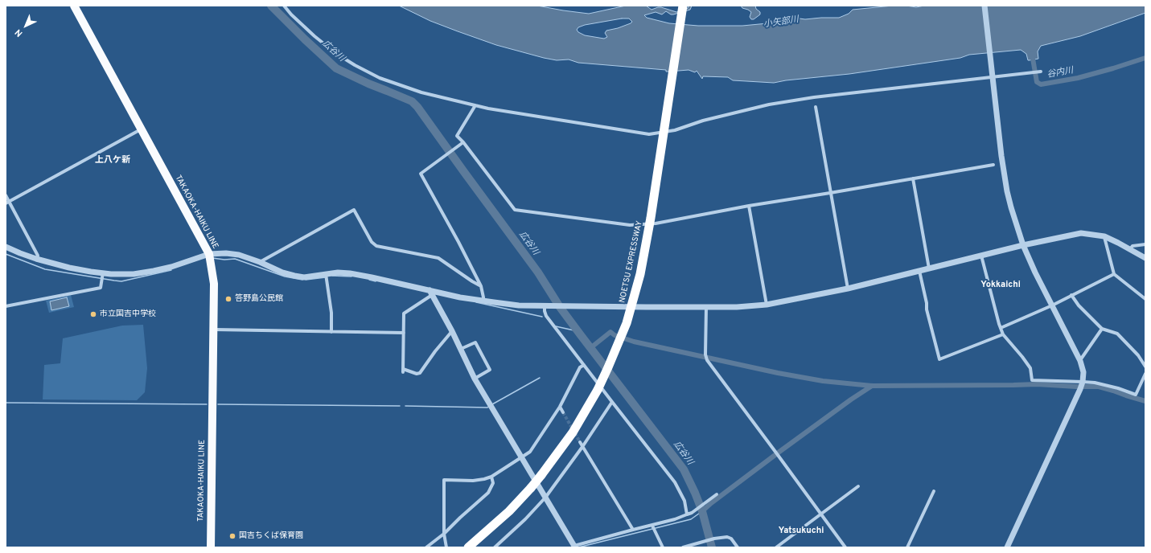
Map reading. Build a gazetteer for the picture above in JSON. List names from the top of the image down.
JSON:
{
  "streets": {
    "highway": ["NOETSU EXPRESSWAY"],
    "main road": ["TAKAOKA-HAIKU LINE"]
  },
  "districts": ["上八ケ新", "Yokkaichi", "Yatsukuchi"],
  "water": ["小矢部川", "広谷川", "谷内川"],
  "places": ["答野島公民館", "市立国吉中学校", "国吉ちくば保育園"],
  "north": "bottom left"
}
